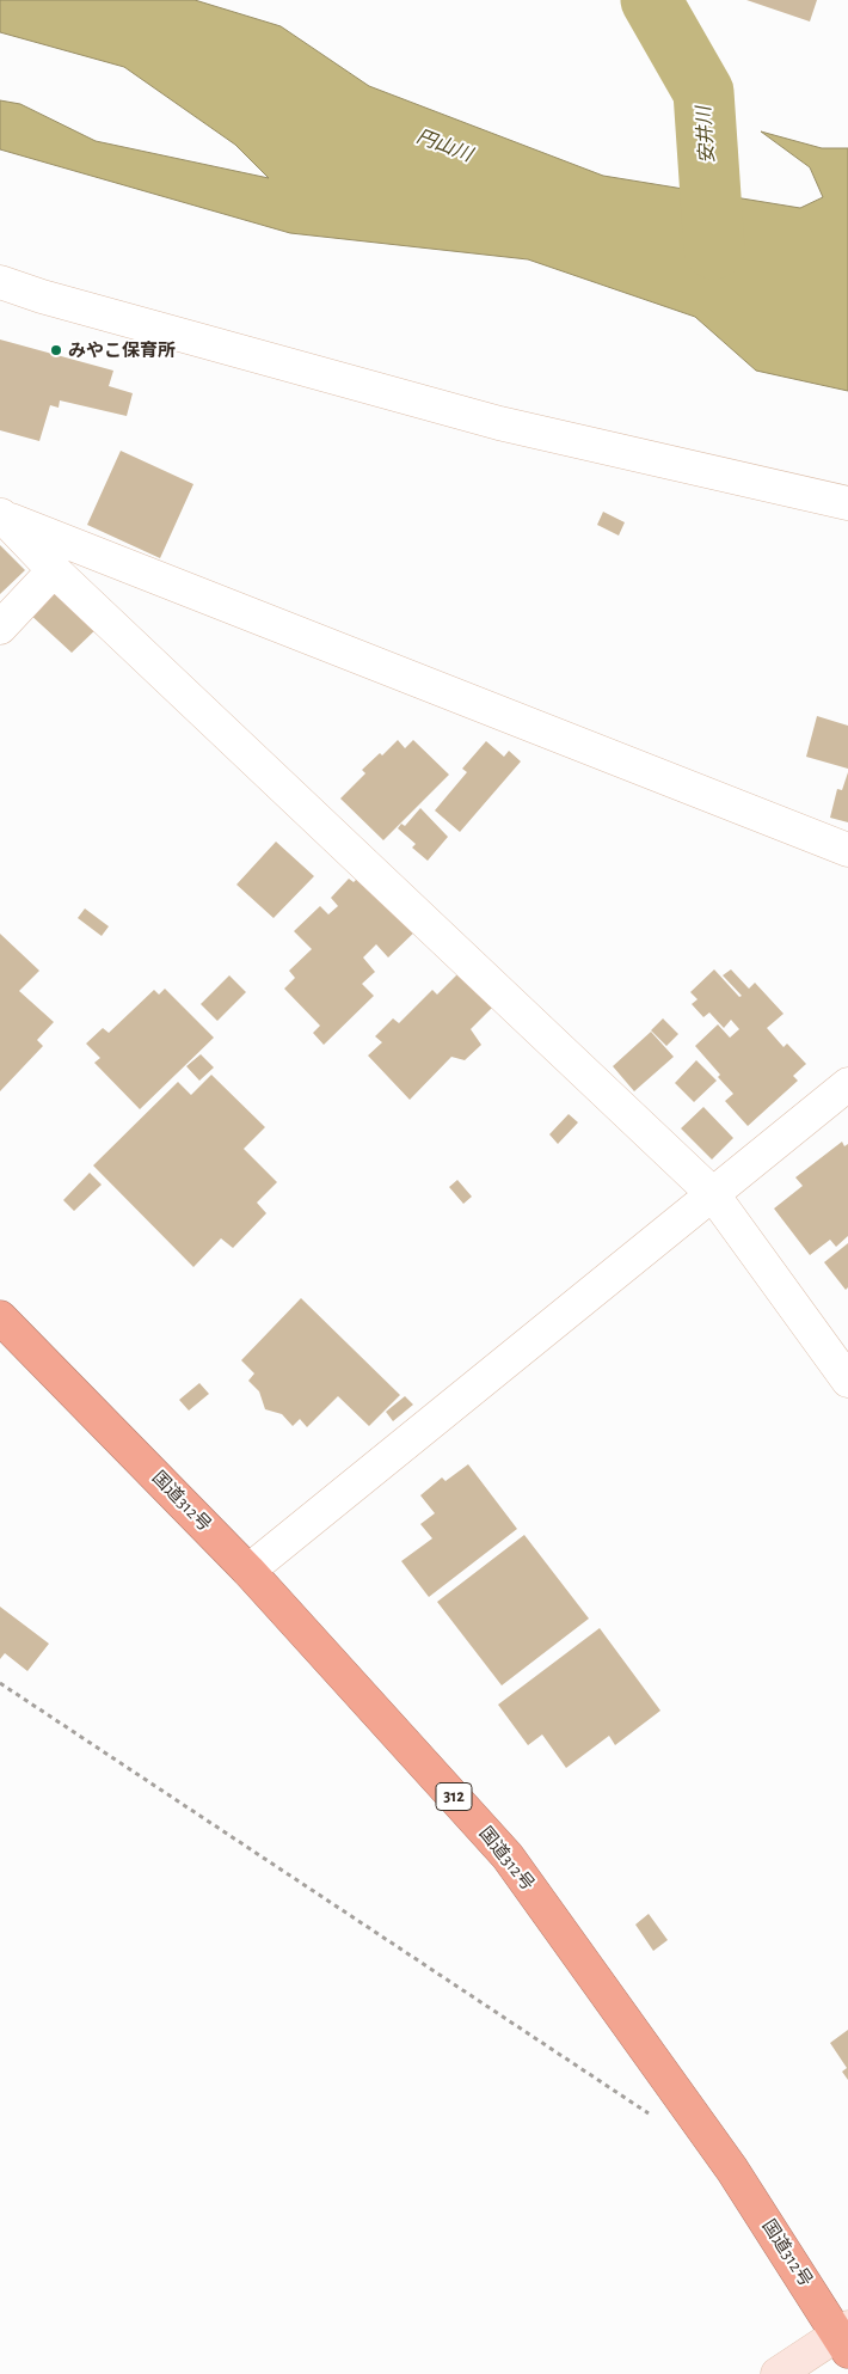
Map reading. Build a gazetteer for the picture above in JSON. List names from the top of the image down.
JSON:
{
  "streets": {
    "highway": ["国道312号", "312"]
  },
  "water": ["安井川", "円山川"],
  "places": ["みやこ保育所"]
}
